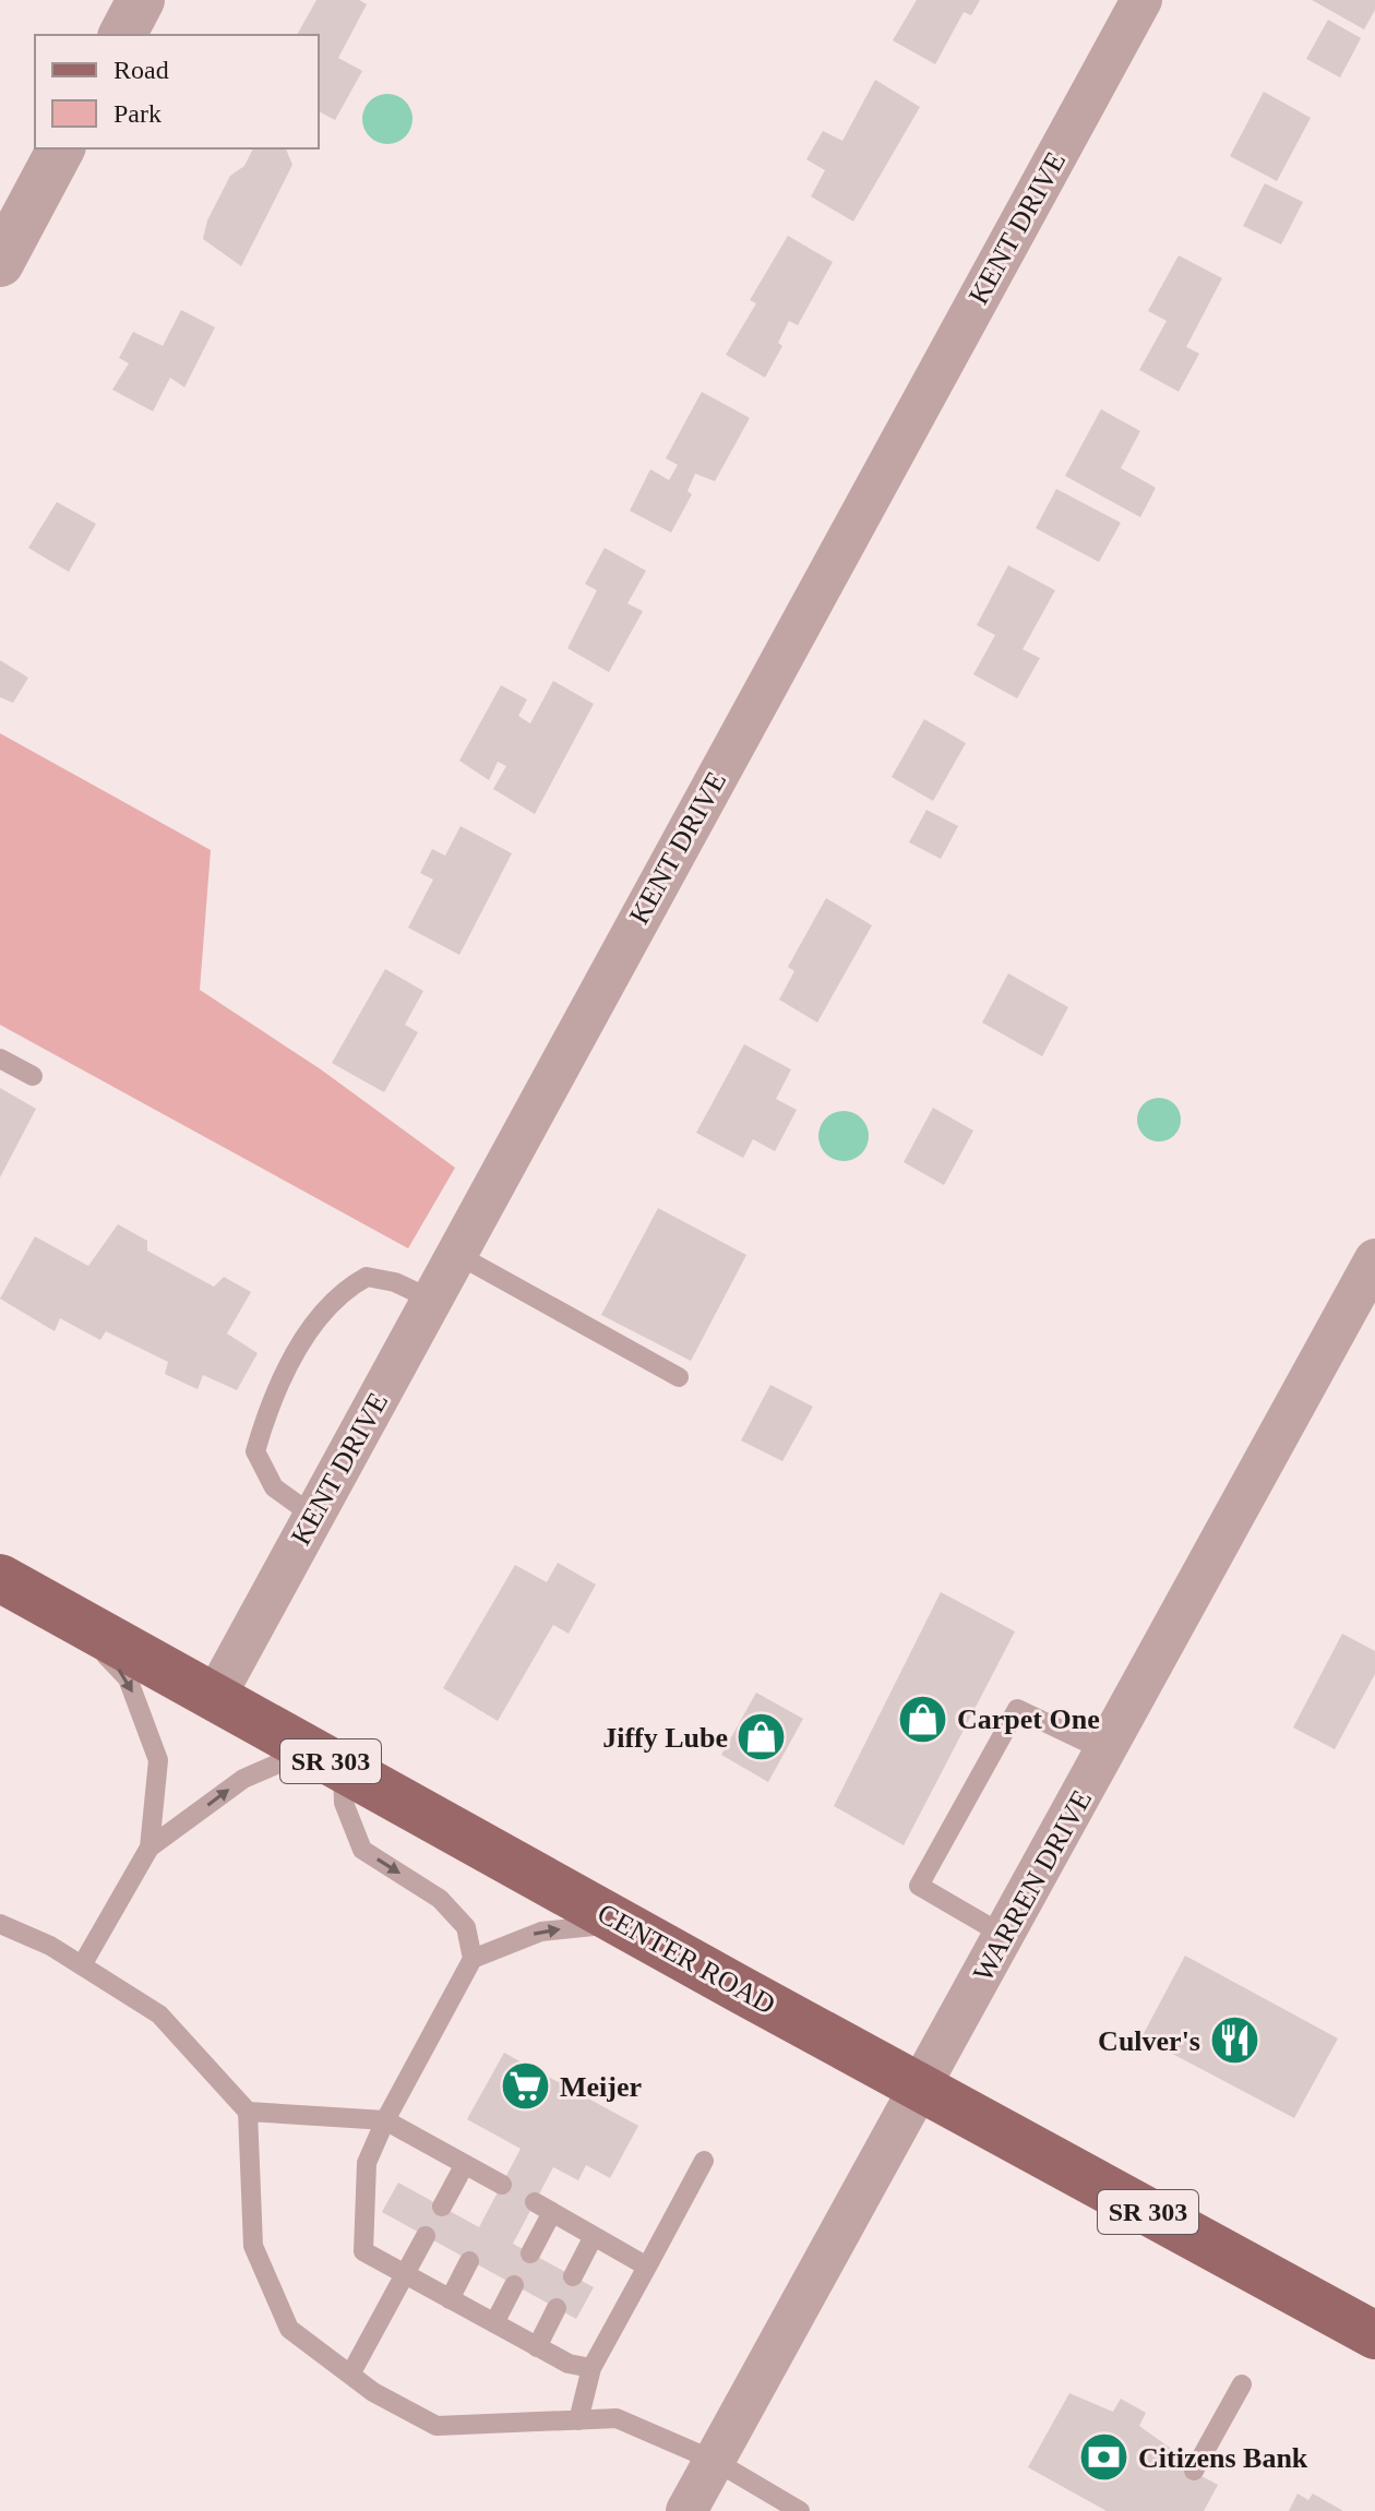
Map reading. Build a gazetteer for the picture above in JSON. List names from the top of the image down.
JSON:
{
  "streets": {
    "main road": ["SR 303", "CENTER ROAD"],
    "street": ["KENT DRIVE", "WARREN DRIVE"]
  },
  "crossings": [
    ["KENT DRIVE", "CENTER ROAD"],
    ["WARREN DRIVE", "CENTER ROAD"]
  ],
  "places": {
    "shop": ["Carpet One", "Jiffy Lube"],
    "restaurant": ["Culver's"],
    "supermarket": ["Meijer"],
    "bank": ["Citizens Bank"]
  },
  "legend": ["Road", "Park"]
}
